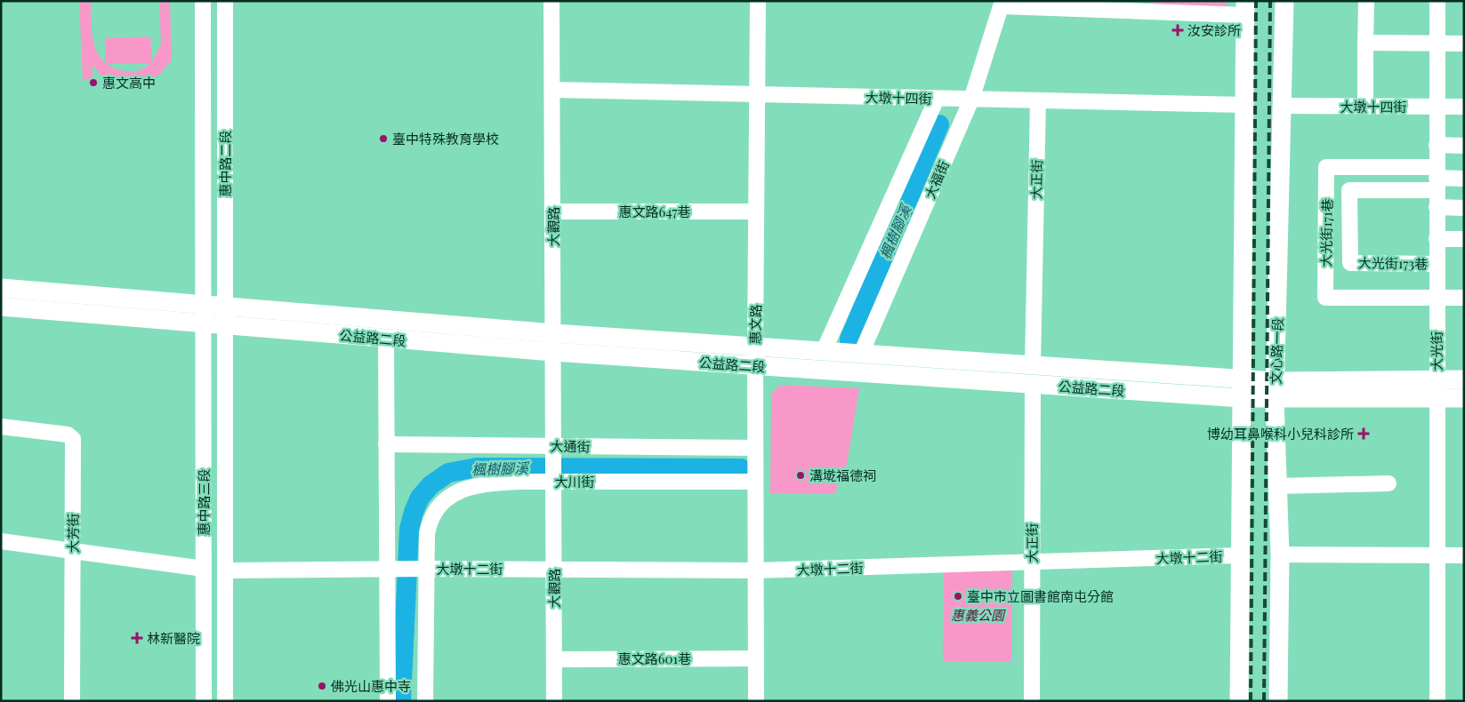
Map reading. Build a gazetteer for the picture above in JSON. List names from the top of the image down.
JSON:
{
  "streets": {
    "main road": ["公益路二段", "文心路一段"],
    "street": [
      "大墩十四街",
      "惠中路二段",
      "大福街",
      "大正街",
      "惠文路647巷",
      "大觀路",
      "大光街171巷",
      "大光街173巷",
      "惠文路",
      "大光街",
      "大通街",
      "大川街",
      "惠中路三段",
      "大芳街",
      "大墩十二街",
      "惠文路601巷"
    ]
  },
  "crossings": [
    ["大墩十四街", "大福街"],
    ["大墩十四街", "大正街"],
    ["大墩十四街", "大觀路"],
    ["大墩十四街", "惠文路"],
    ["大墩十四街", "文心路一段"],
    ["大墩十四街", "大光街"],
    ["惠中路二段", "公益路二段"],
    ["惠中路二段", "惠中路三段"],
    ["大福街", "公益路二段"],
    ["大正街", "公益路二段"],
    ["大正街", "大墩十二街"],
    ["惠文路647巷", "大觀路"],
    ["惠文路647巷", "惠文路"],
    ["大觀路", "公益路二段"],
    ["大觀路", "大通街"],
    ["大觀路", "大川街"],
    ["大觀路", "大墩十二街"],
    ["大觀路", "惠文路601巷"],
    ["大光街171巷", "大光街173巷"],
    ["大光街171巷", "大光街"],
    ["大光街173巷", "大光街"],
    ["惠文路", "公益路二段"],
    ["惠文路", "大通街"],
    ["惠文路", "大川街"],
    ["惠文路", "大墩十二街"],
    ["惠文路", "惠文路601巷"],
    ["公益路二段", "文心路一段"],
    ["公益路二段", "大光街"],
    ["公益路二段", "惠中路三段"],
    ["大川街", "大墩十二街"]
  ],
  "water": ["楓樹腳溪"],
  "parks": ["惠義公園"],
  "places": {
    "health": ["汝安診所", "博幼耳鼻喉科小兒科診所", "林新醫院"],
    "other": [
      "惠文高中",
      "臺中特殊教育學校",
      "溝墘福德祠",
      "臺中市立圖書館南屯分館",
      "佛光山惠中寺"
    ]
  }
}
